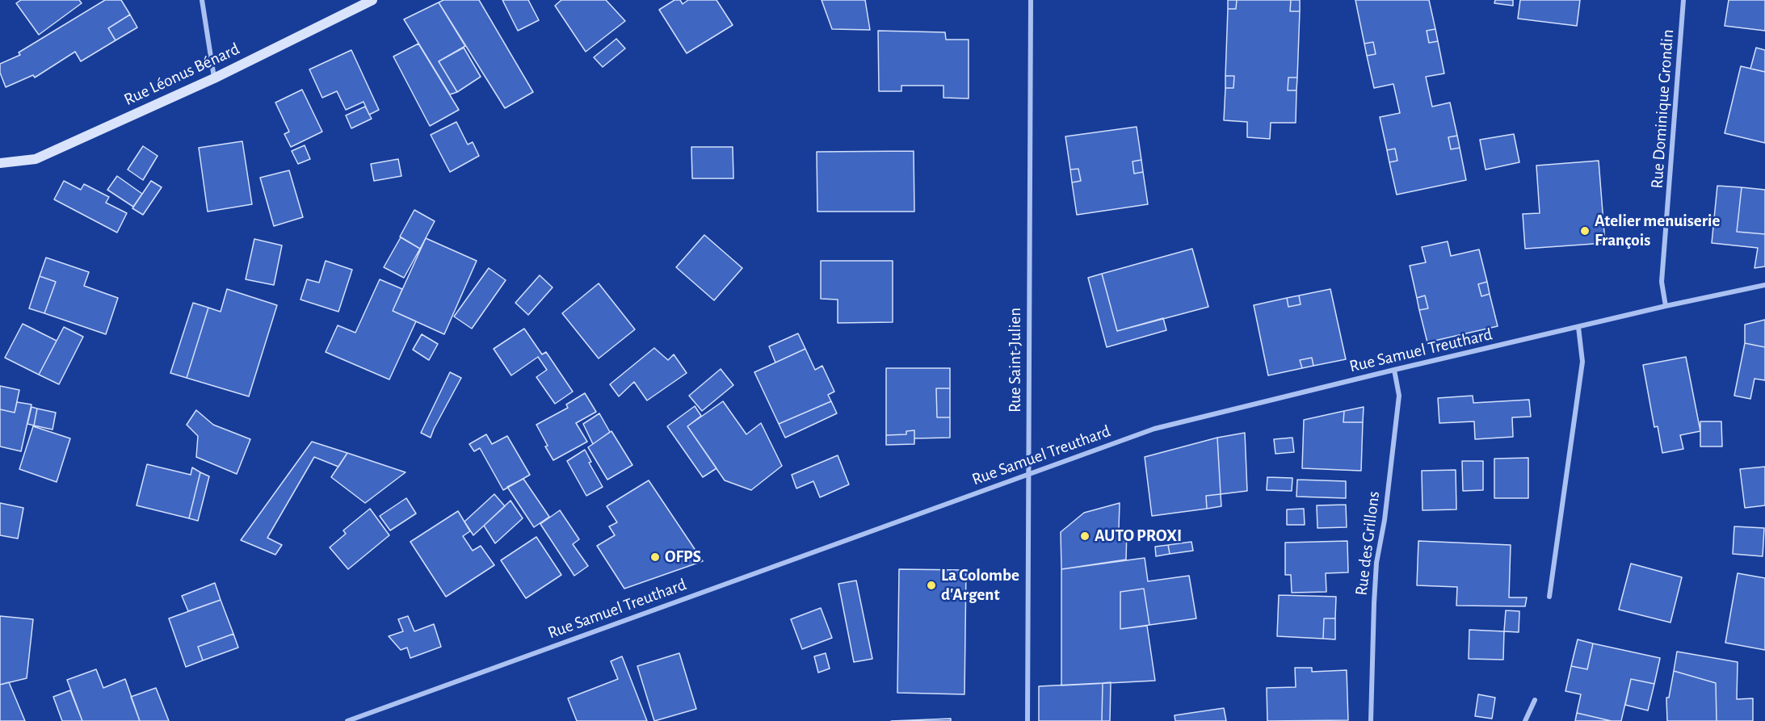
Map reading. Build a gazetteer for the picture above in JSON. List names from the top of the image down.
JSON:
{
  "streets": {
    "main road": ["Rue Léonus Bénard"],
    "street": [
      "Rue Dominique Grondin",
      "Rue Samuel Treuthard",
      "Rue Saint-Julien",
      "Rue des Grillons"
    ]
  },
  "crossings": [
    ["Rue Dominique Grondin", "Rue Samuel Treuthard"],
    ["Rue Samuel Treuthard", "Rue Saint-Julien"],
    ["Rue Samuel Treuthard", "Rue des Grillons"]
  ],
  "places": [
    "Atelier menuiserie François",
    "AUTO PROXI",
    "OFPS",
    "La Colombe d'Argent"
  ]
}
